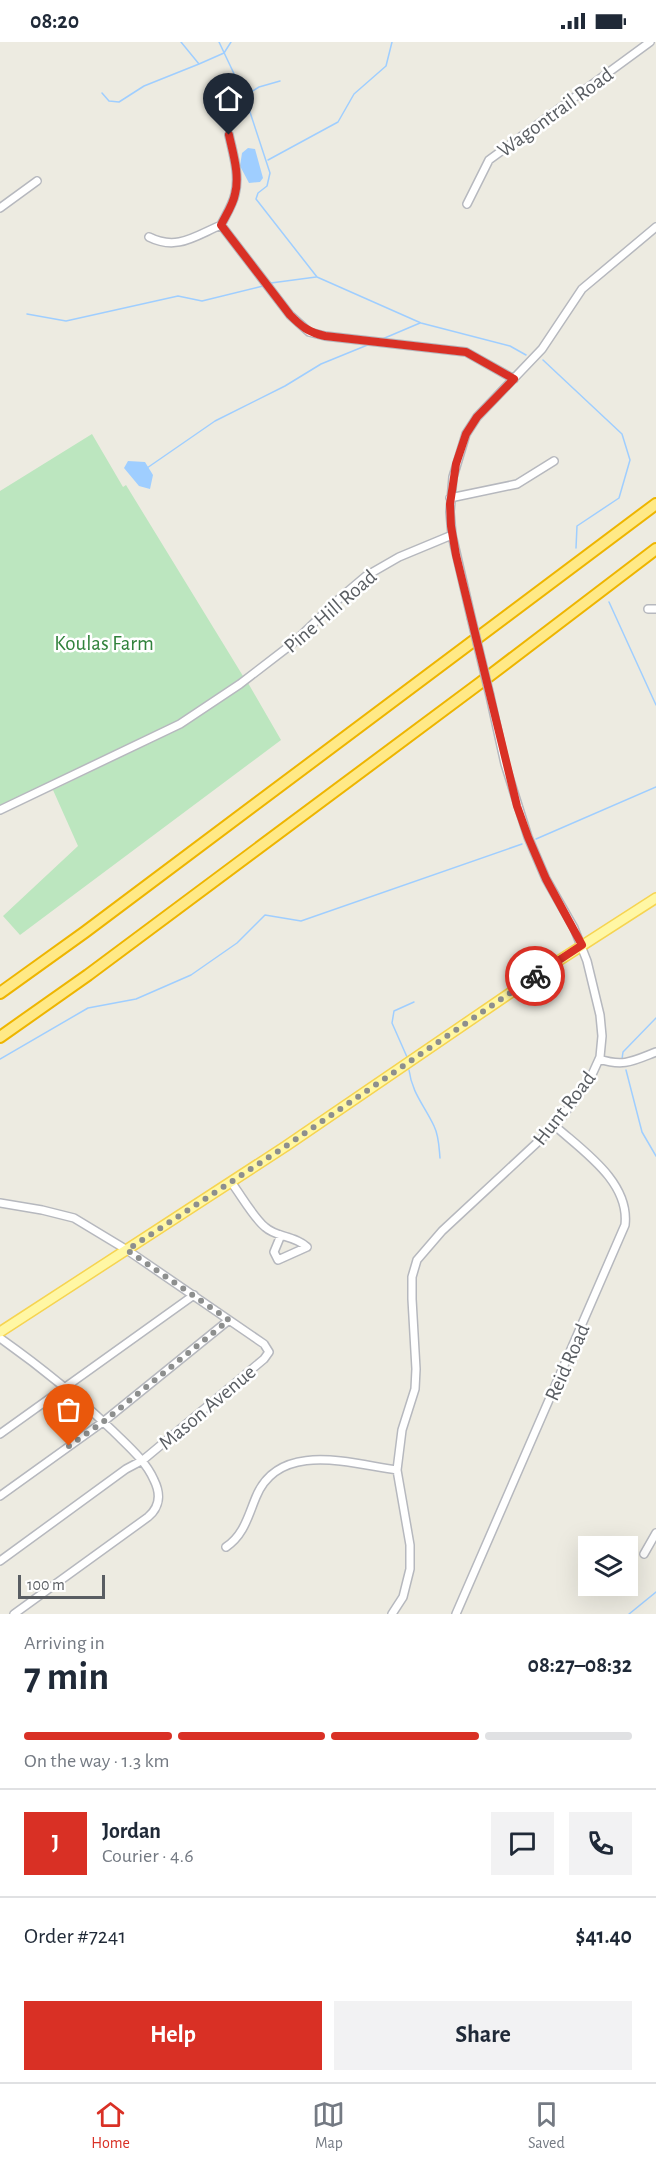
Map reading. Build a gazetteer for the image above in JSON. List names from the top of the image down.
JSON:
{
  "streets": {
    "street": [
      "Wagontrail Road",
      "Pine Hill Road",
      "Hunt Road",
      "Reid Road",
      "Mason Avenue"
    ]
  },
  "crossings": [
    ["Pine Hill Road", "Hunt Road"],
    ["Hunt Road", "Reid Road"]
  ],
  "parks": ["Koulas Farm"],
  "scale_bar": "100 m",
  "page": {
    "status": "08:20",
    "scale": "100 m",
    "heading": ["7 min", "Arriving in", "08:27–08:32"],
    "panel": [
      "Jordan",
      "Courier · 4.6",
      "Order #7241",
      "$41.40"
    ],
    "bar": "On the way · 1.3 km",
    "round": "J",
    "buttons": ["Help", "Share"],
    "tabs": ["Home", "Map", "Saved"]
  }
}
